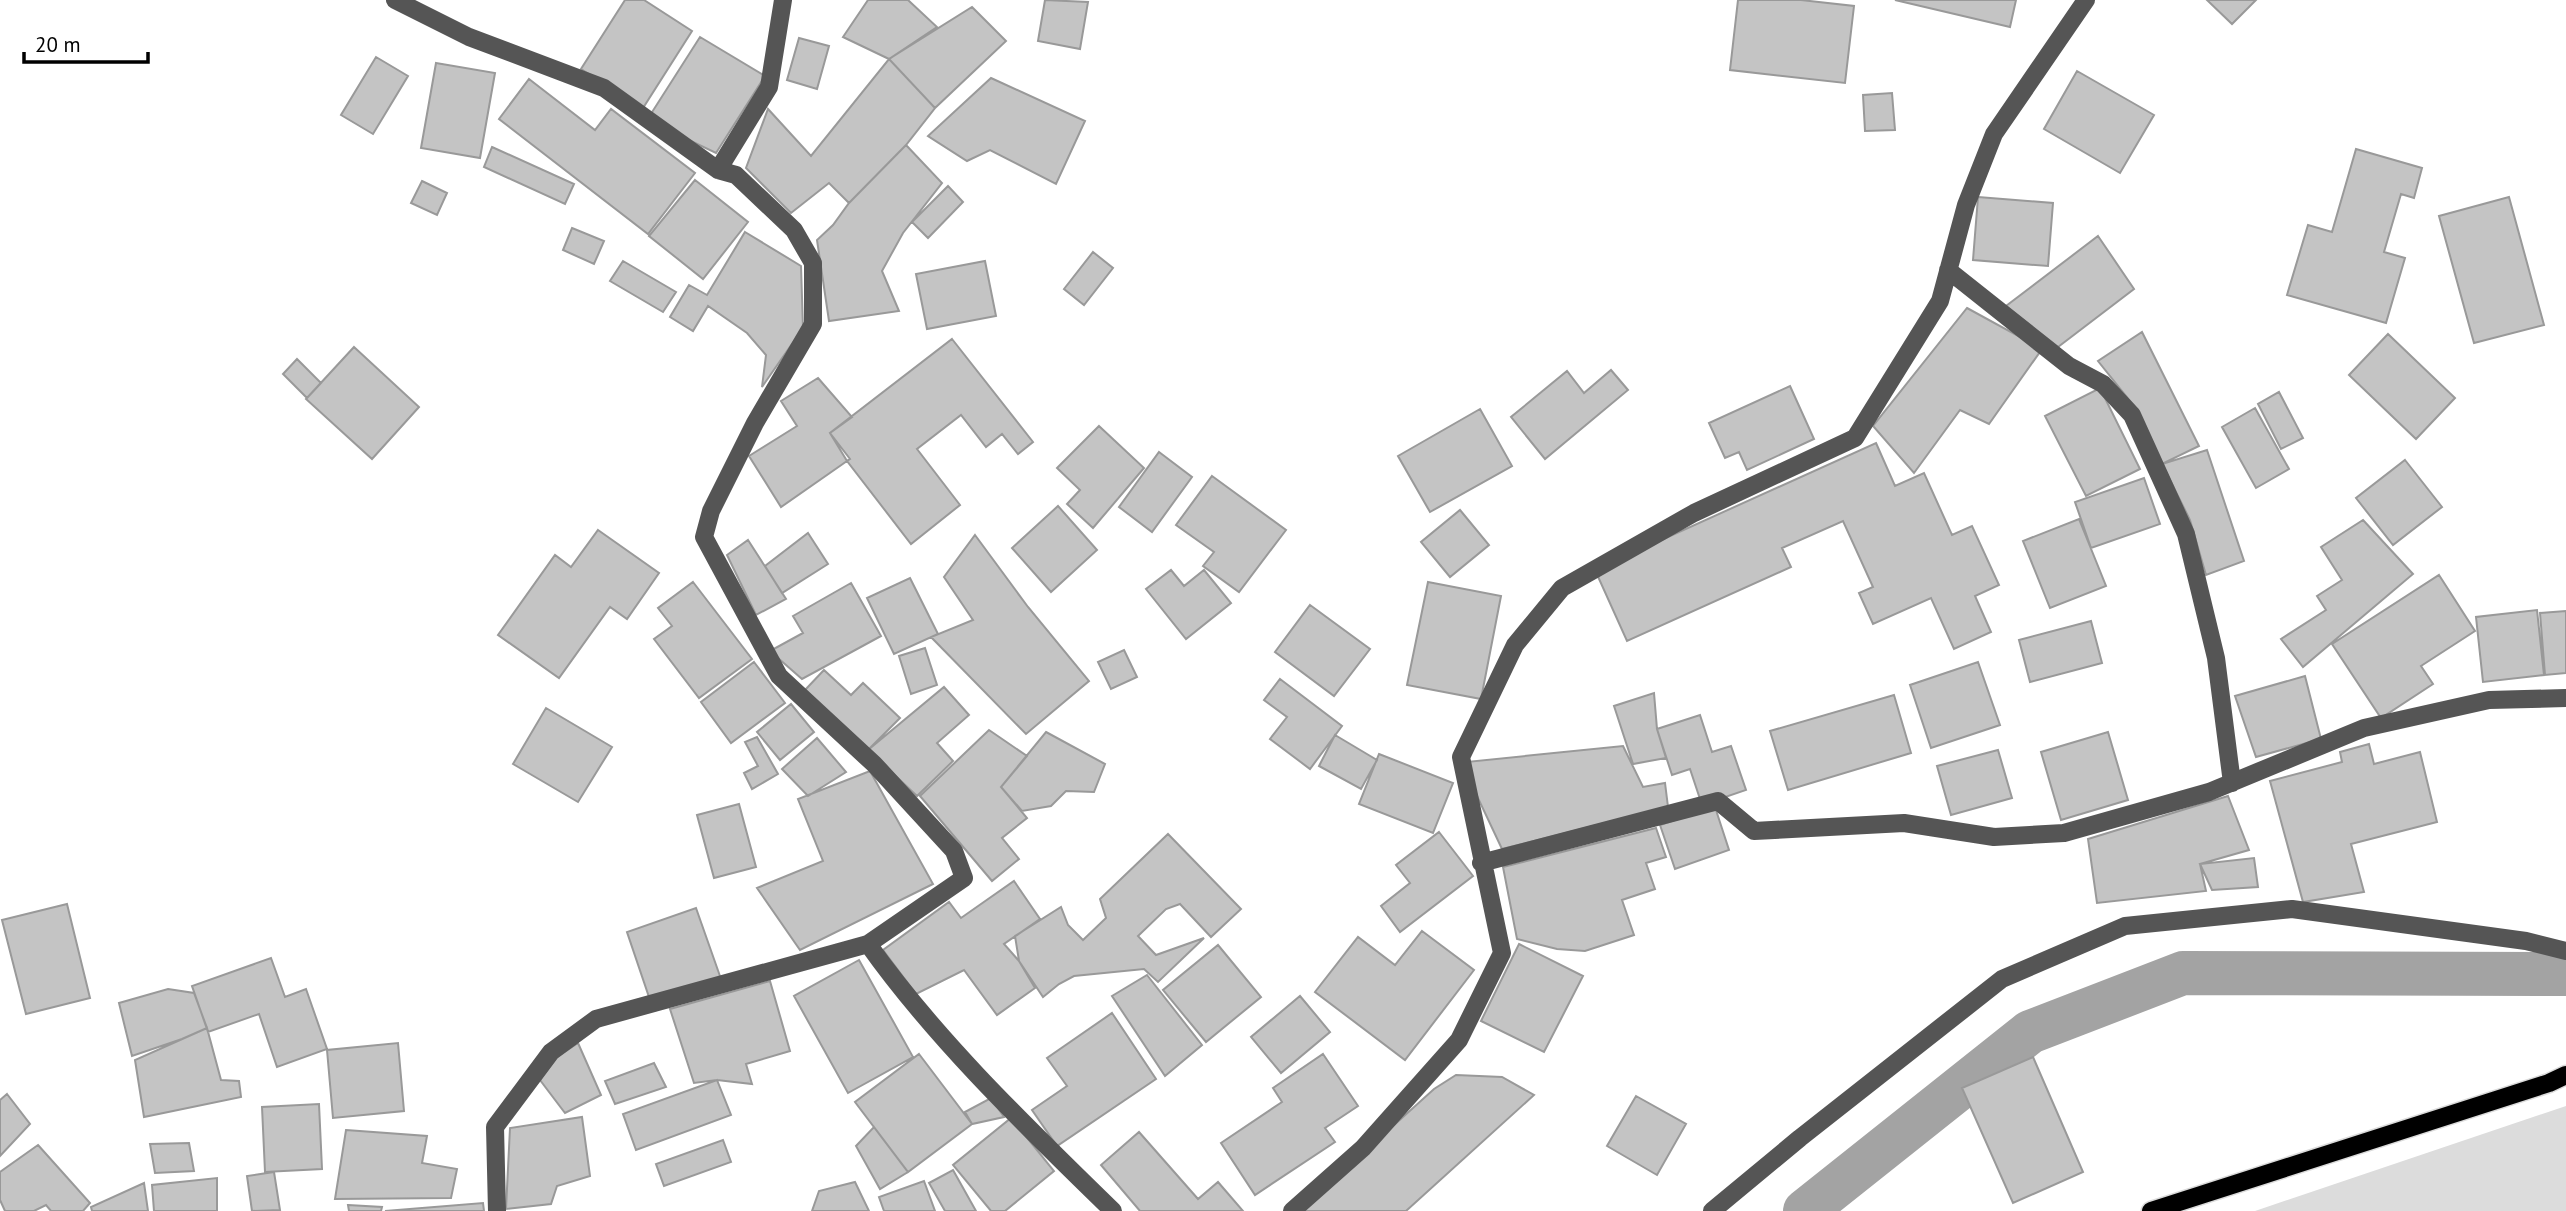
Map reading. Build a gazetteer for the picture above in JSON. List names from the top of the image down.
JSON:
{
  "scale_bar": "20 m"
}
